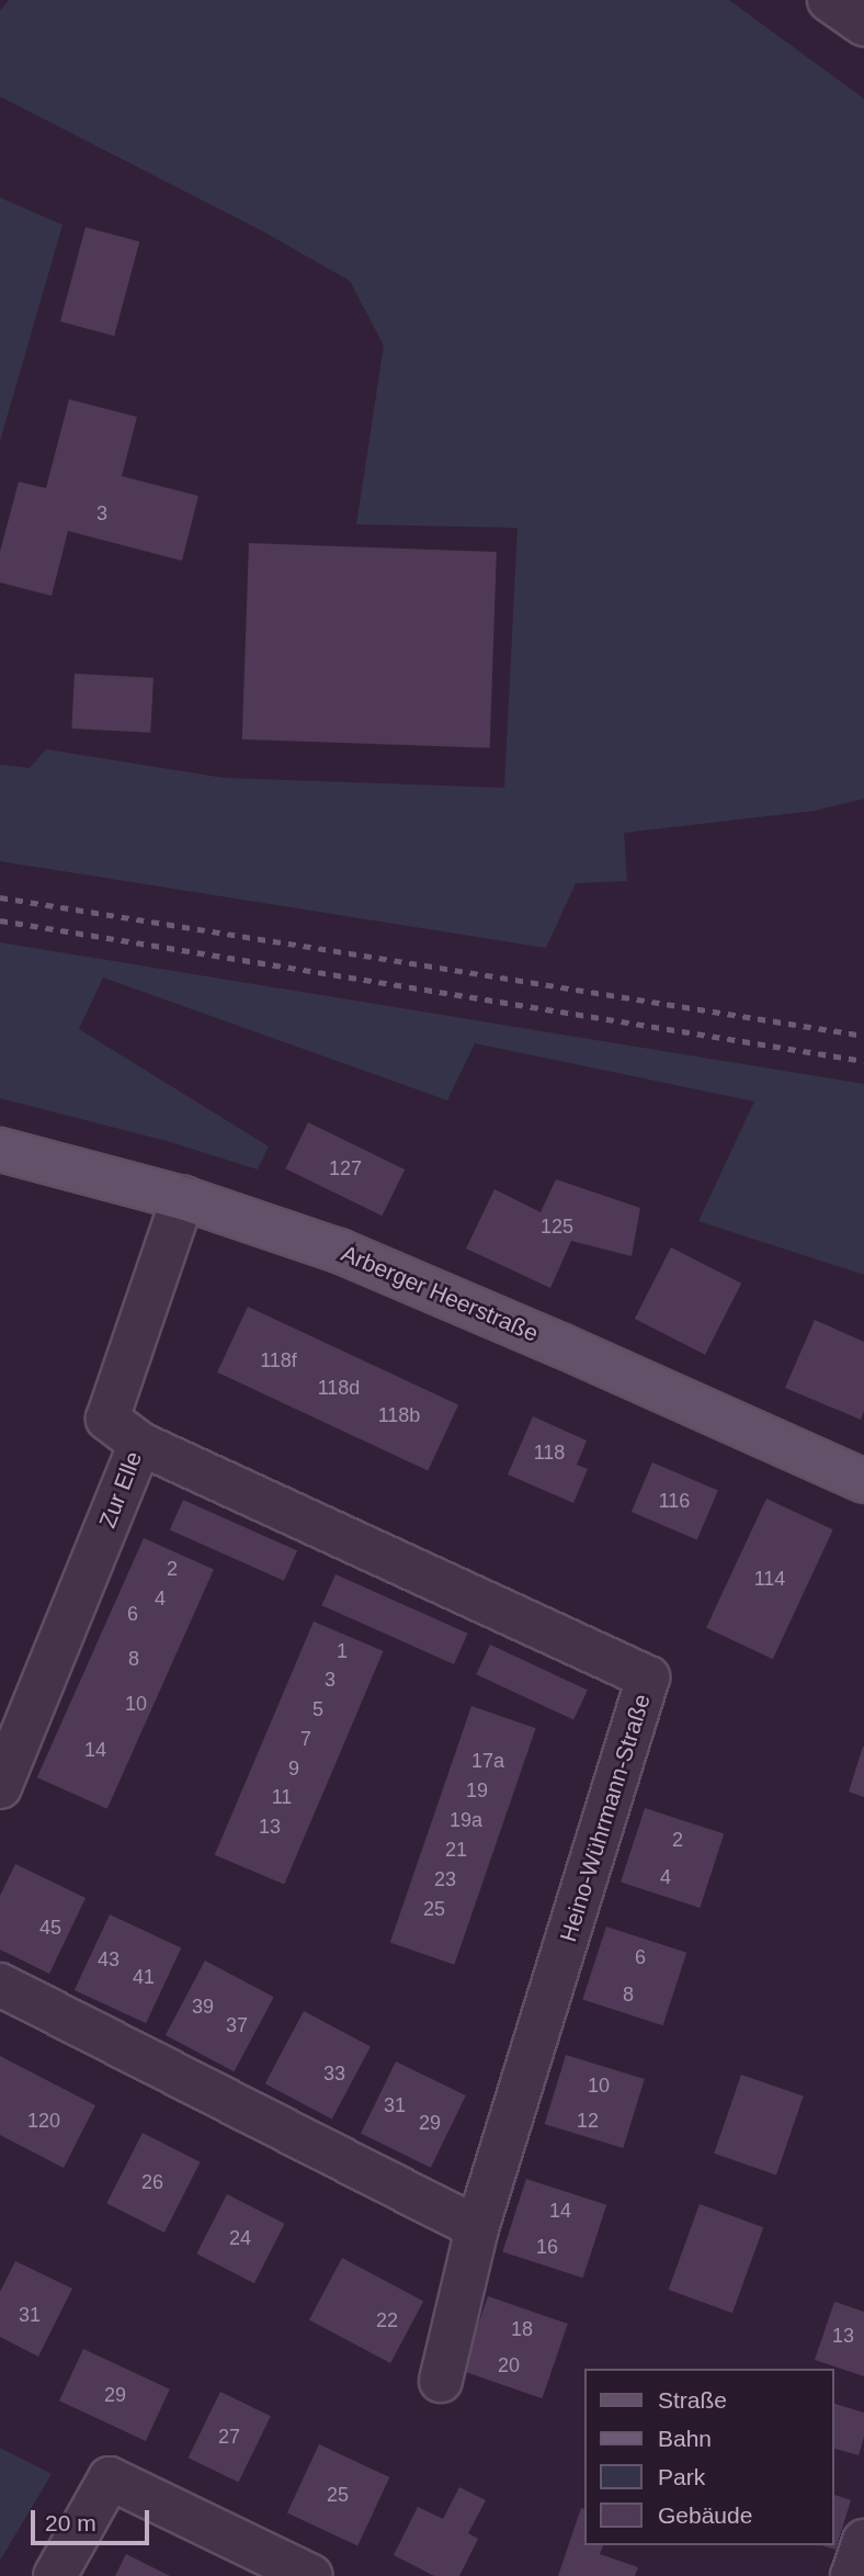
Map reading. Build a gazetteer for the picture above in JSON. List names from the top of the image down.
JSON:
{
  "streets": {
    "main road": ["Arberger Heerstraße"],
    "street": ["Zur Elle", "Heino-Wührmann-Straße"]
  },
  "crossings": [
    ["Arberger Heerstraße", "Zur Elle"],
    ["Zur Elle", "Heino-Wührmann-Straße"]
  ],
  "house_numbers": [
    "3",
    "127",
    "125",
    "118f",
    "118d",
    "118b",
    "118",
    "116",
    "2",
    "114",
    "4",
    "6",
    "1",
    "8",
    "3",
    "10",
    "5",
    "7",
    "14",
    "17a",
    "9",
    "19",
    "11",
    "19a",
    "13",
    "2",
    "21",
    "4",
    "23",
    "25",
    "45",
    "6",
    "43",
    "41",
    "8",
    "39",
    "37",
    "33",
    "10",
    "31",
    "120",
    "12",
    "29",
    "26",
    "14",
    "24",
    "16",
    "31",
    "22",
    "18",
    "13",
    "20",
    "29",
    "27",
    "25"
  ],
  "legend": [
    "Straße",
    "Bahn",
    "Park",
    "Gebäude"
  ],
  "scale_bar": "20 m"
}
